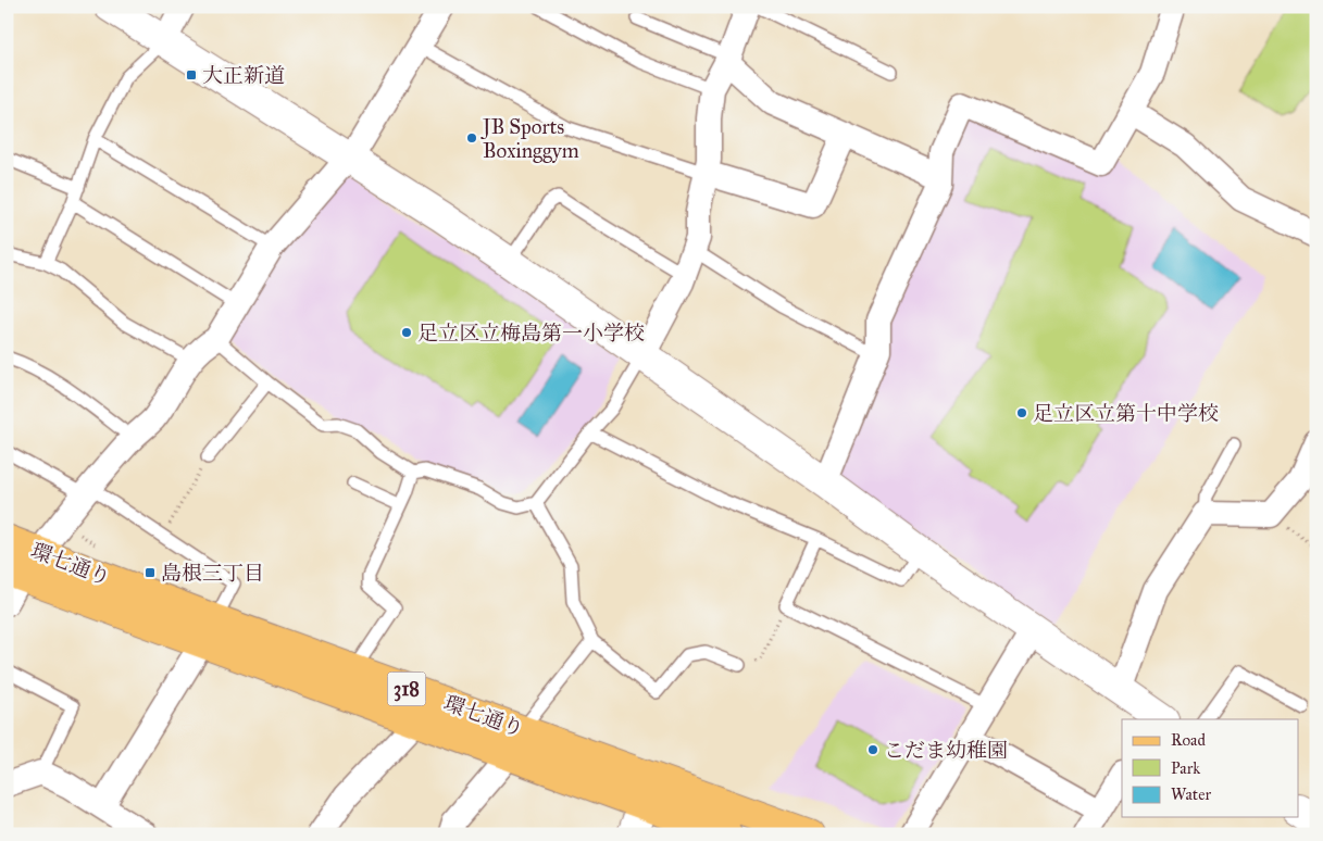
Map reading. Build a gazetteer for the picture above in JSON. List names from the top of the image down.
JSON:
{
  "streets": {
    "main road": ["環七通り", "318"]
  },
  "places": {
    "transit": ["大正新道", "島根三丁目"],
    "other": [
      "JB Sports Boxinggym",
      "足立区立梅島第一小学校",
      "足立区立第十中学校",
      "こだま幼稚園"
    ]
  },
  "legend": ["Road", "Park", "Water"]
}
